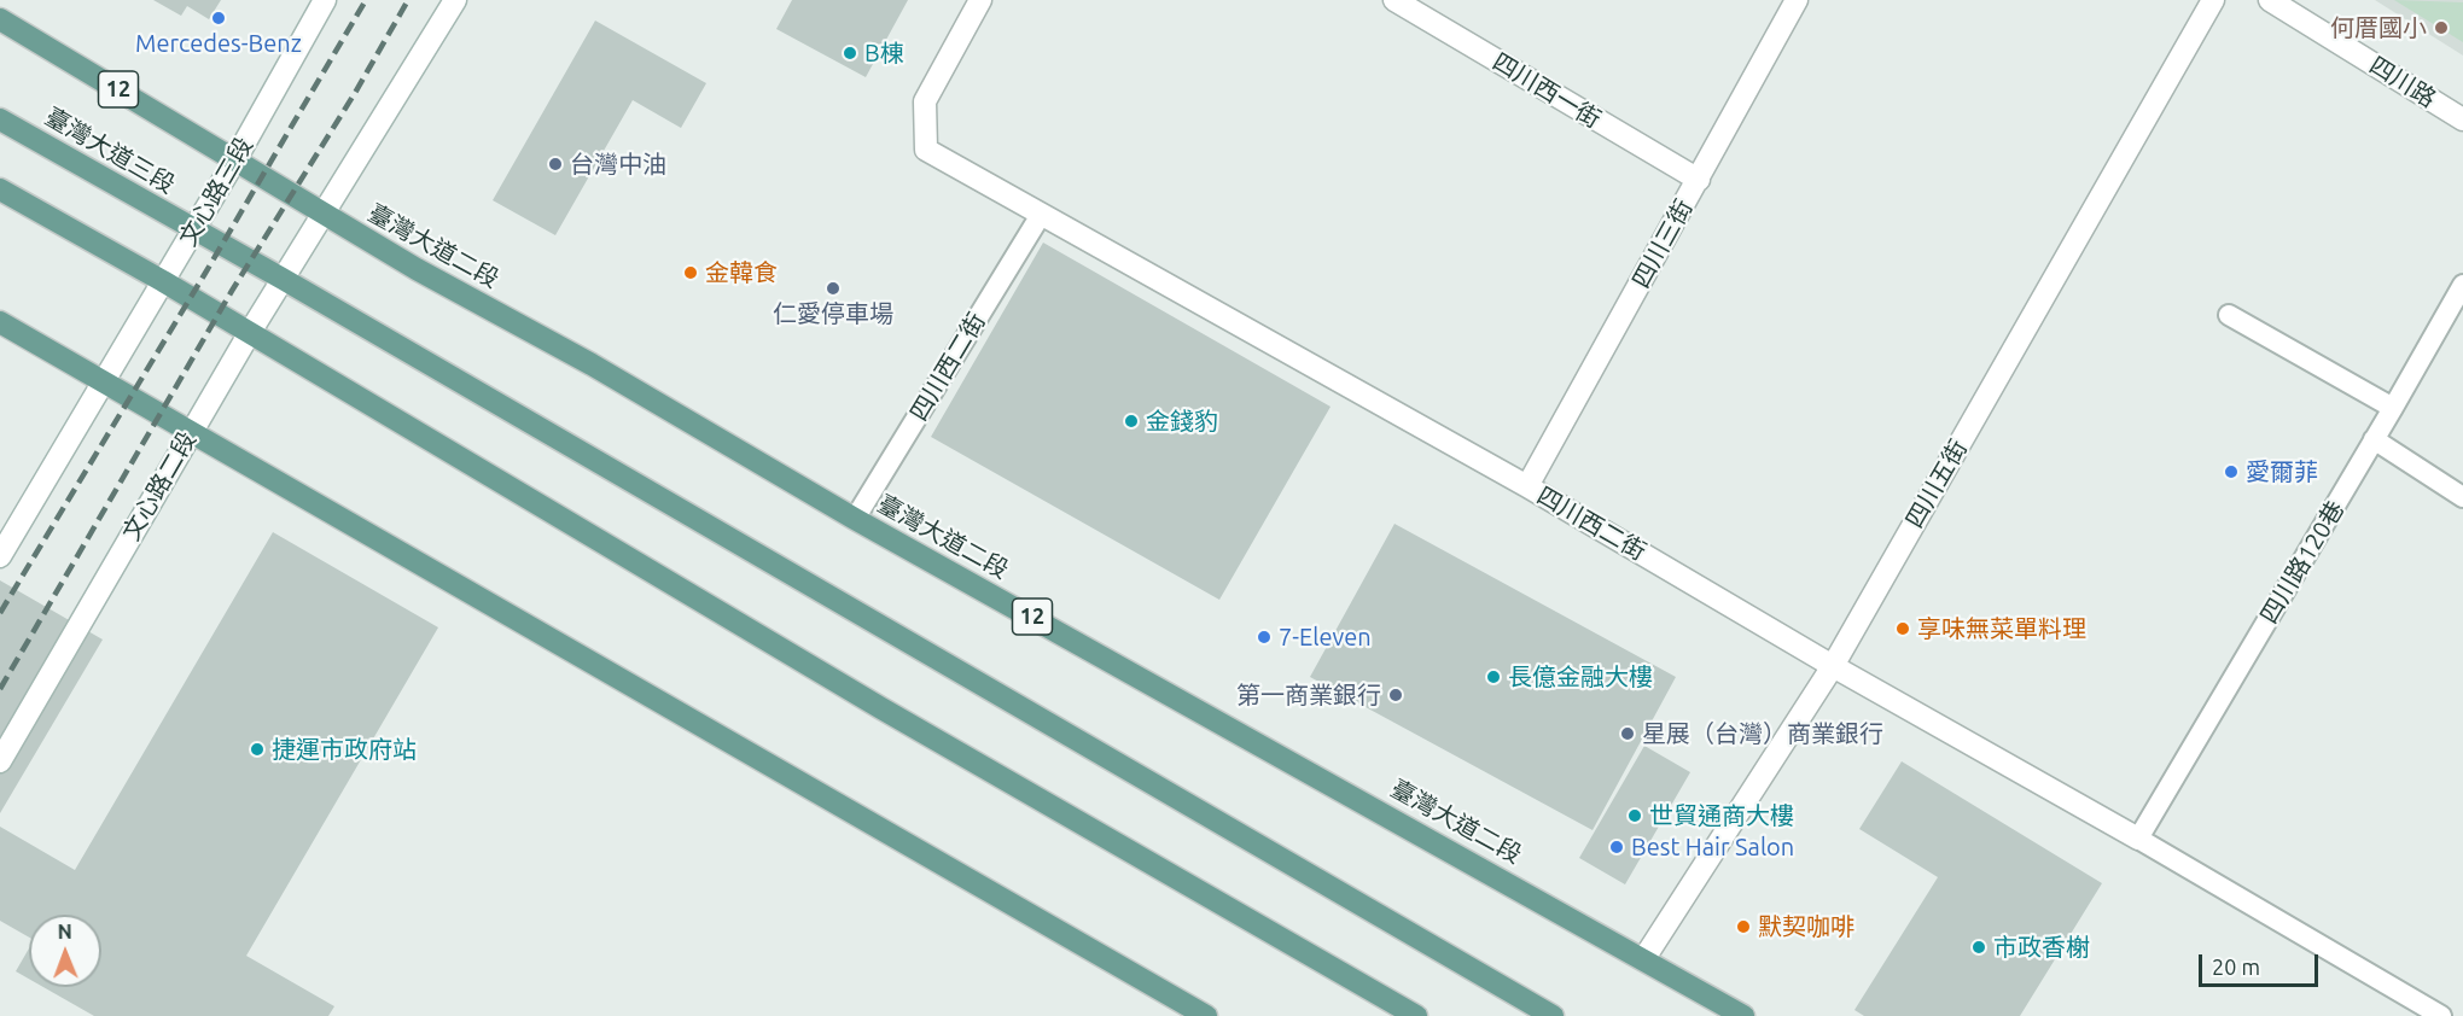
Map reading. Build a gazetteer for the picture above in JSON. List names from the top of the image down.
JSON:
{
  "streets": {
    "main road": ["12", "臺灣大道三段", "臺灣大道二段"],
    "street": [
      "四川路",
      "四川西一街",
      "文心路三段",
      "四川三街",
      "四川西二街",
      "四川五街",
      "文心路二段"
    ],
    "lane": ["四川路120巷"]
  },
  "crossings": [
    ["12", "文心路三段"],
    ["12", "臺灣大道二段"],
    ["四川西一街", "四川三街"],
    ["臺灣大道三段", "文心路三段"],
    ["文心路三段", "臺灣大道二段"],
    ["四川三街", "四川西二街"],
    ["臺灣大道二段", "四川西二街"],
    ["臺灣大道二段", "四川五街"],
    ["臺灣大道二段", "文心路二段"],
    ["四川西二街", "四川五街"],
    ["四川西二街", "四川路120巷"]
  ],
  "places": [
    "Mercedes-Benz",
    "何厝國小",
    "B棟",
    "台灣中油",
    "金韓食",
    "仁愛停車場",
    "金錢豹",
    "愛爾菲",
    "享味無菜單料理",
    "7-Eleven",
    "長億金融大樓",
    "第一商業銀行",
    "星展（台灣）商業銀行",
    "捷運市政府站",
    "世貿通商大樓",
    "Best Hair Salon",
    "默契咖啡",
    "市政香榭"
  ],
  "scale_bar": "20 m",
  "north": "top"
}
